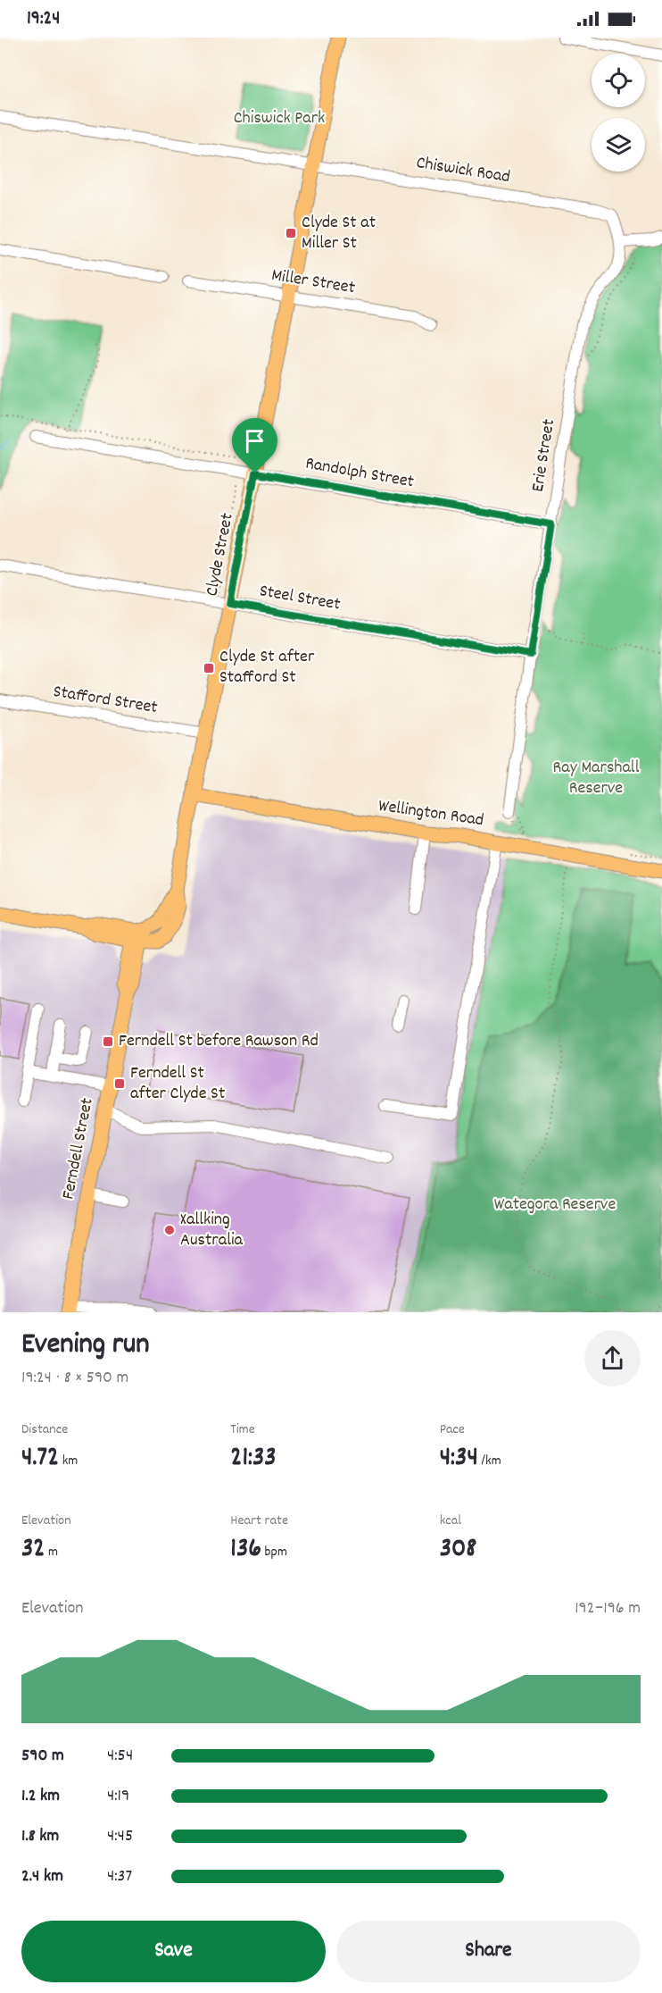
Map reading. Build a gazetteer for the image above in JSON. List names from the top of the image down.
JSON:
{
  "streets": {
    "main road": ["Clyde Street", "Wellington Road", "Ferndell Street"],
    "street": [
      "Chiswick Road",
      "Miller Street",
      "Erie Street",
      "Randolph Street",
      "Steel Street",
      "Stafford Street"
    ]
  },
  "crossings": [
    ["Chiswick Road", "Erie Street"],
    ["Chiswick Road", "Clyde Street"],
    ["Miller Street", "Clyde Street"],
    ["Erie Street", "Randolph Street"],
    ["Erie Street", "Steel Street"],
    ["Randolph Street", "Clyde Street"],
    ["Clyde Street", "Steel Street"],
    ["Clyde Street", "Stafford Street"],
    ["Clyde Street", "Wellington Road"],
    ["Clyde Street", "Ferndell Street"]
  ],
  "parks": ["Chiswick Park", "Ray Marshall Reserve", "Wategora Reserve"],
  "places": {
    "transit": [
      "Clyde St at Miller St",
      "Clyde St after Stafford St",
      "Ferndell St before Rawson Rd",
      "Ferndell St after Clyde St"
    ],
    "other": ["Xallking Australia"]
  },
  "page": {
    "status": "19:24",
    "heading": ["Evening run", "19:24 · 8 × 590 m"],
    "stats": [
      ["Distance", "4.72 km"],
      ["Time", "21:33"],
      ["Pace", "4:34 /km"],
      ["Elevation", "32 m"],
      ["Heart rate", "136 bpm"],
      ["kcal", "308"]
    ],
    "chart": ["Elevation", "192–196 m"],
    "list": [
      {
        "name": "590 m",
        "note": "4:54"
      },
      {
        "name": "1.2 km",
        "note": "4:19"
      },
      {
        "name": "1.8 km",
        "note": "4:45"
      },
      {
        "name": "2.4 km",
        "note": "4:37"
      }
    ],
    "buttons": ["Save", "Share"]
  }
}
